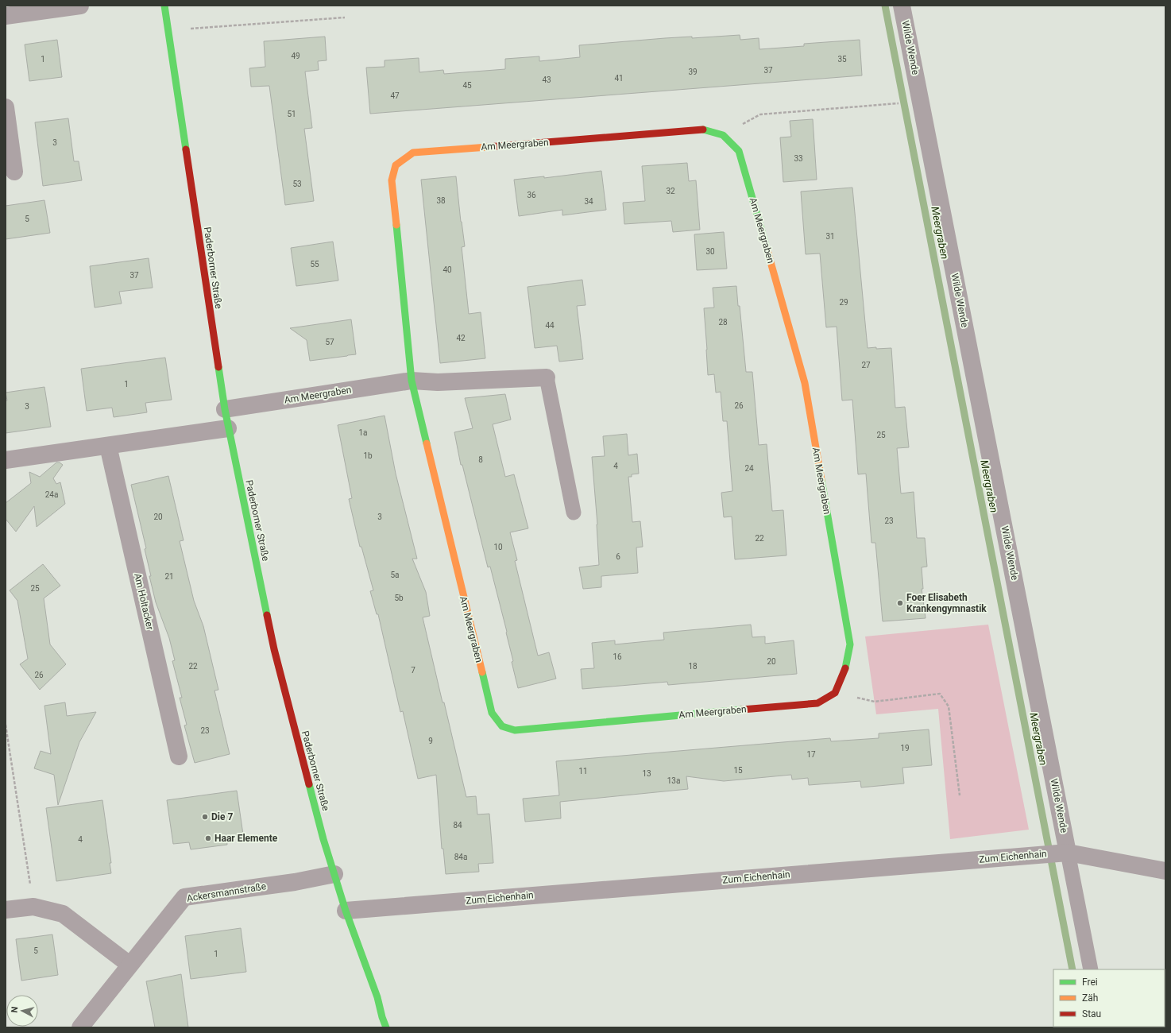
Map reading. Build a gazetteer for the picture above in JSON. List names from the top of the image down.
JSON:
{
  "streets": {
    "street": [
      "Wilde Wende",
      "Am Meergraben",
      "Paderborner Straße",
      "Am Holtacker",
      "Zum Eichenhain",
      "Ackersmannstraße"
    ]
  },
  "crossings": [
    ["Wilde Wende", "Zum Eichenhain"],
    ["Am Meergraben", "Paderborner Straße"],
    ["Paderborner Straße", "Zum Eichenhain"],
    ["Paderborner Straße", "Ackersmannstraße"]
  ],
  "water": ["Meergraben"],
  "places": ["Foer Elisabeth Krankengymnastik", "Die 7", "Haar Elemente"],
  "house_numbers": [
    "49",
    "1",
    "35",
    "37",
    "39",
    "41",
    "43",
    "45",
    "47",
    "51",
    "3",
    "33",
    "53",
    "32",
    "36",
    "38",
    "34",
    "5",
    "31",
    "30",
    "55",
    "40",
    "37",
    "29",
    "28",
    "44",
    "42",
    "57",
    "27",
    "1",
    "26",
    "3",
    "1a",
    "25",
    "1b",
    "8",
    "4",
    "24",
    "24a",
    "20",
    "3",
    "23",
    "22",
    "10",
    "6",
    "5a",
    "21",
    "25",
    "5b",
    "16",
    "20",
    "22",
    "18",
    "7",
    "26",
    "23",
    "9",
    "19",
    "17",
    "15",
    "11",
    "13",
    "13a",
    "84",
    "4",
    "84a",
    "5",
    "1"
  ],
  "legend": ["Frei", "Zäh", "Stau"],
  "north": "left"
}
